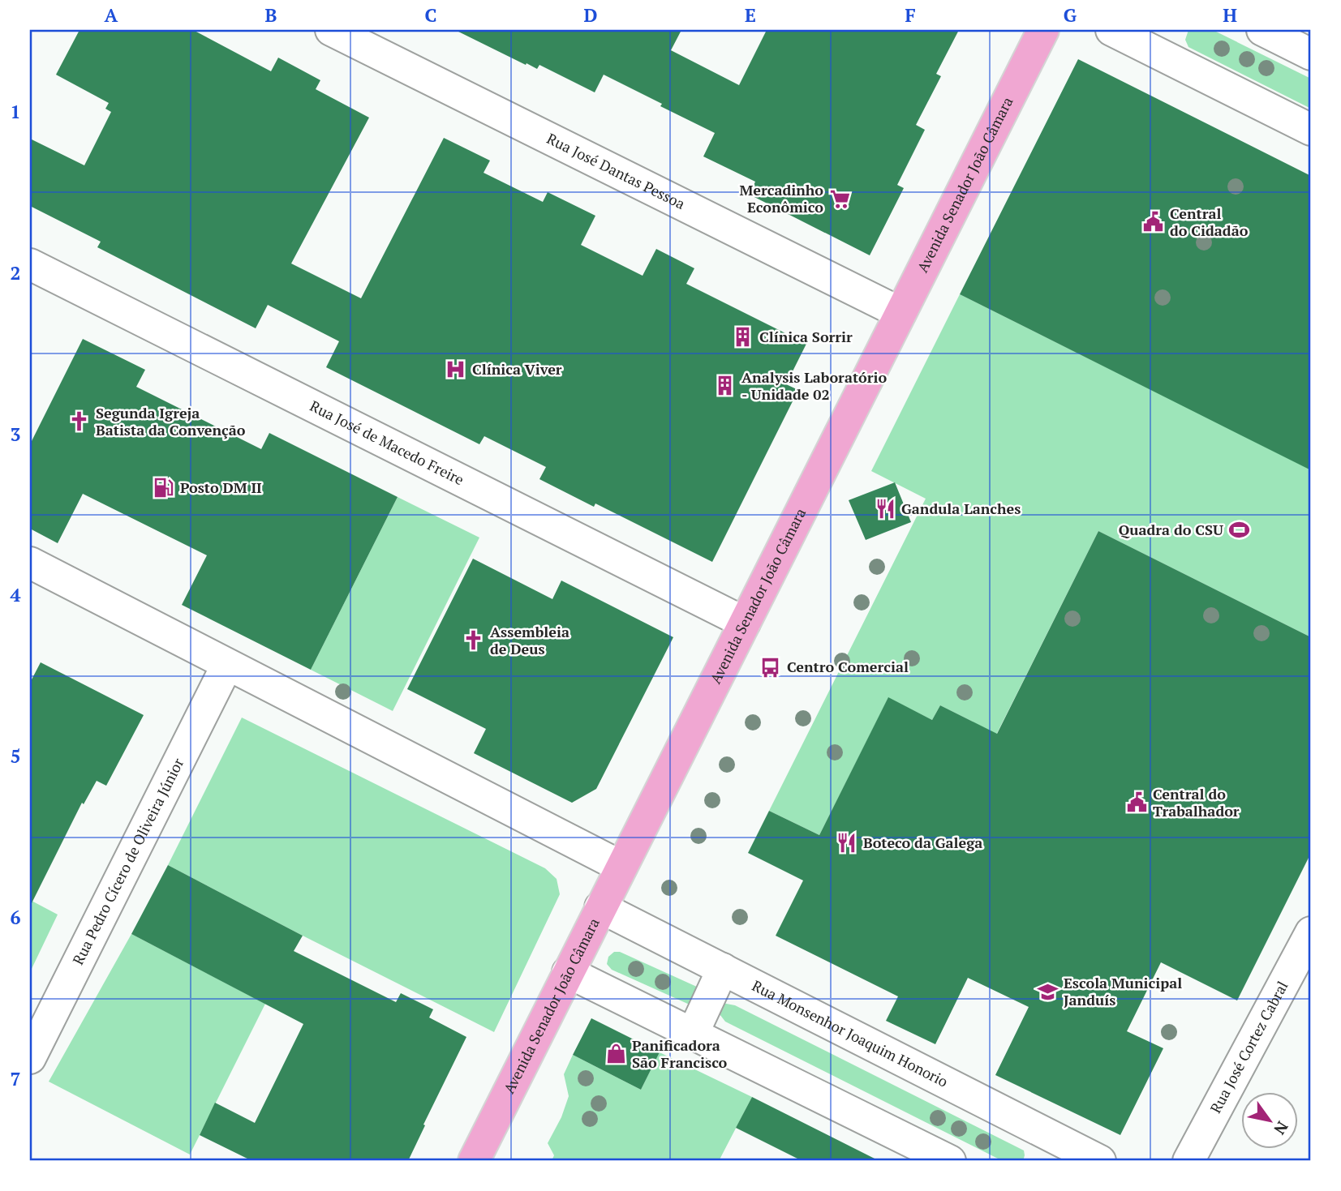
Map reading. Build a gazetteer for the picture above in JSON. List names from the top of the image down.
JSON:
{
  "streets": {
    "main road": ["Avenida Senador João Câmara"],
    "street": [
      "Rua José Dantas Pessoa",
      "Rua José de Macedo Freire",
      "Rua Pedro Cícero de Oliveira Júnior",
      "Rua Monsenhor Joaquim Honorio",
      "Rua José Cortez Cabral"
    ]
  },
  "crossings": [
    ["Rua José Dantas Pessoa", "Avenida Senador João Câmara"],
    ["Avenida Senador João Câmara", "Rua José de Macedo Freire"],
    ["Avenida Senador João Câmara", "Rua Monsenhor Joaquim Honorio"]
  ],
  "places": {
    "supermarket": ["Mercadinho Econômico"],
    "public building": ["Central do Cidadão", "Central do Trabalhador"],
    "building": ["Clínica Sorrir", "Analysis Laboratório - Unidade 02"],
    "hospital": ["Clínica Viver"],
    "church": ["Segunda Igreja Batista da Convenção", "Assembleia de Deus"],
    "fuel station": ["Posto DM II"],
    "restaurant": ["Gandula Lanches", "Boteco da Galega"],
    "sports": ["Quadra do CSU"],
    "bus stop": ["Centro Comercial"],
    "school or university": ["Escola Municipal Janduís"],
    "shop": ["Panificadora São Francisco"]
  },
  "north": "bottom right",
  "grid": {
    "columns": [
      "A",
      "B",
      "C",
      "D",
      "E",
      "F",
      "G",
      "H"
    ],
    "rows": [
      "1",
      "2",
      "3",
      "4",
      "5",
      "6",
      "7"
    ]
  }
}
